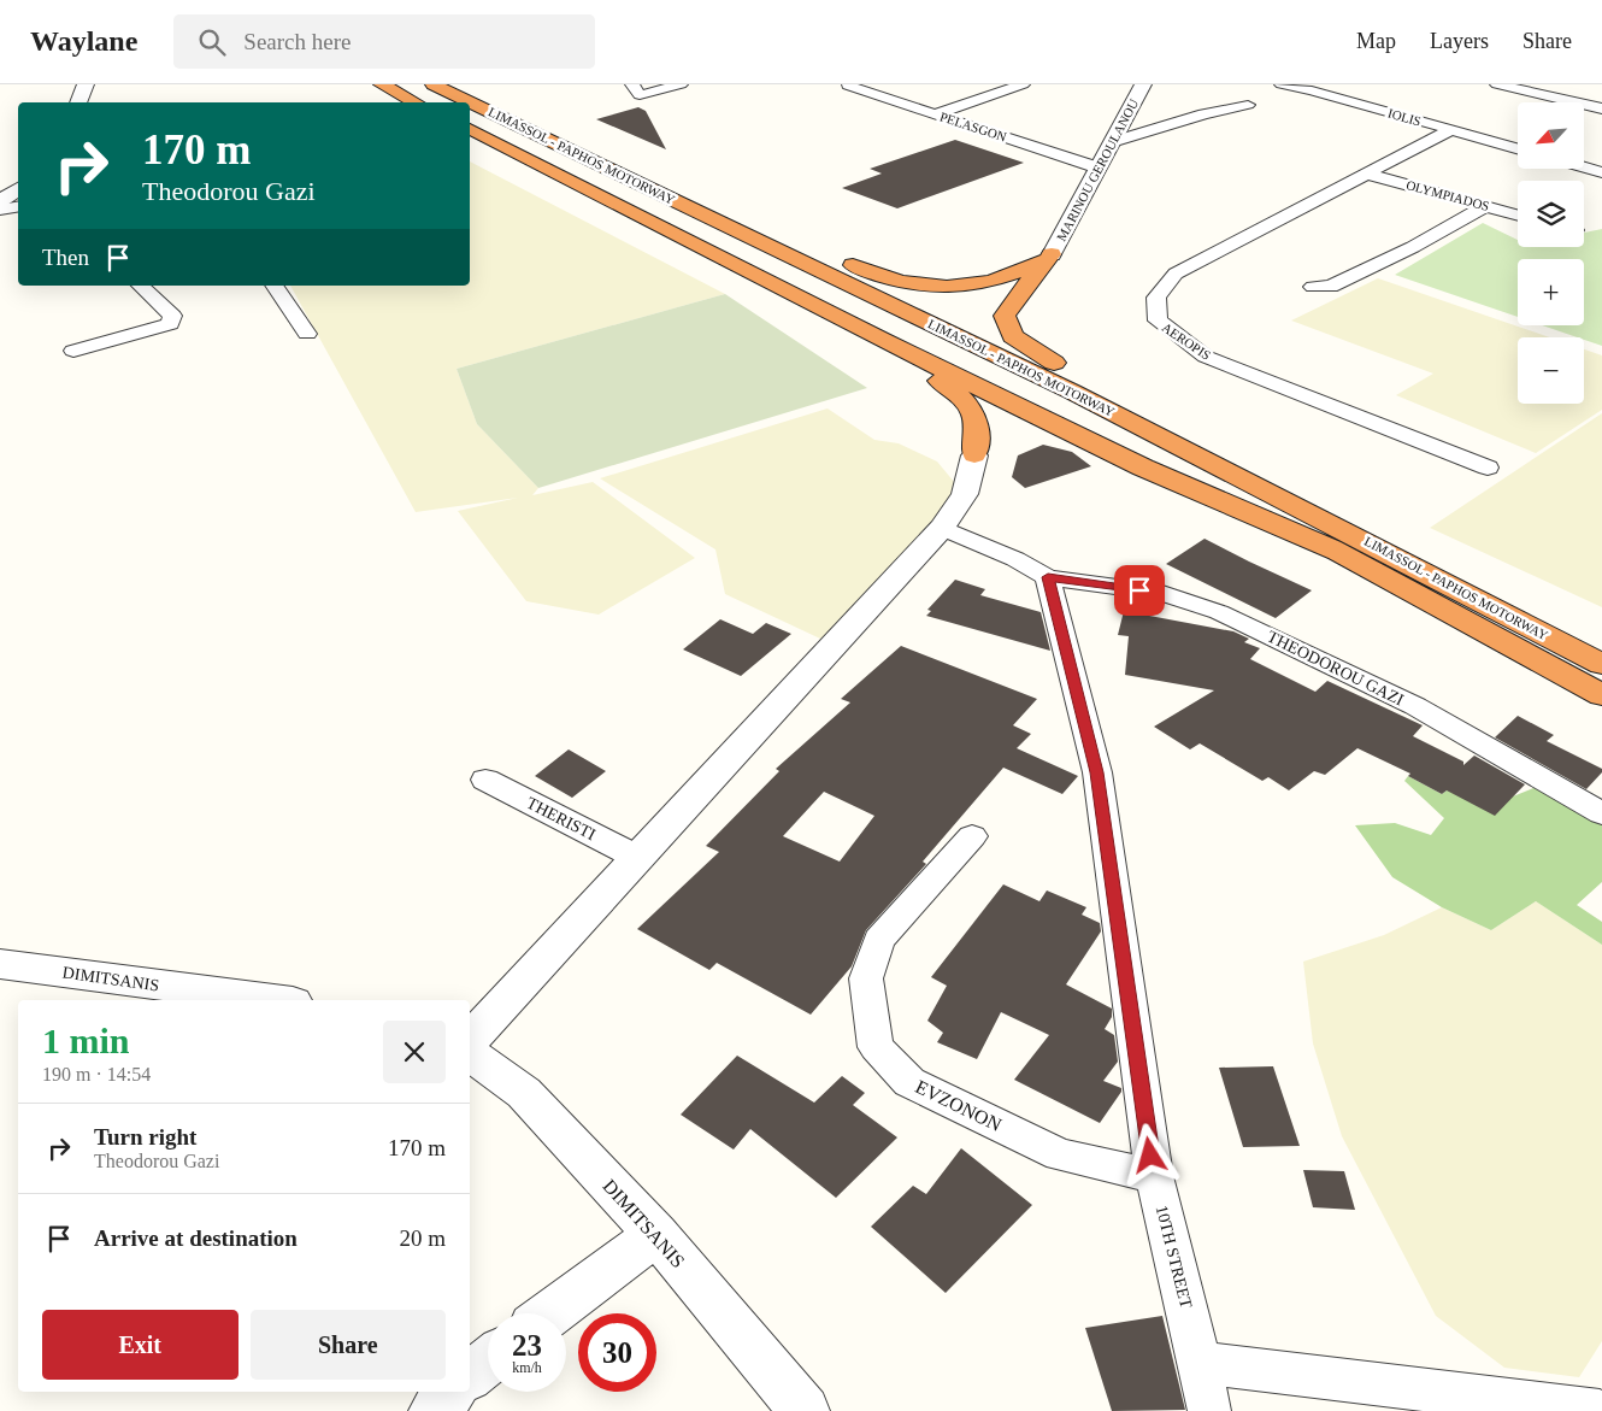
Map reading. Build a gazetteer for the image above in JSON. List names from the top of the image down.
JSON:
{
  "streets": {
    "highway": ["LIMASSOL - PAPHOS MOTORWAY"],
    "street": [
      "IOLIS",
      "PELASGON",
      "MARINOU GEROULANOU",
      "OLYMPIADOS",
      "AEROPIS",
      "THEODOROU GAZI",
      "THERISTI",
      "DIMITSANIS",
      "EVZONON",
      "10TH STREET"
    ]
  },
  "crossings": [
    ["IOLIS", "AEROPIS"],
    ["PELASGON", "MARINOU GEROULANOU"],
    ["OLYMPIADOS", "AEROPIS"],
    ["THEODOROU GAZI", "10TH STREET"],
    ["EVZONON", "10TH STREET"]
  ],
  "north": "bottom left",
  "page": {
    "header": "Waylane",
    "search": "Search here",
    "nav": ["Map", "Layers", "Share"],
    "map_buttons": ["+", "−"],
    "turn": ["170 m", "Theodorou Gazi"],
    "then": "Then",
    "heading": ["1 min", "190 m · 14:54"],
    "list": [
      {
        "name": "Turn right",
        "note": "Theodorou Gazi",
        "value": "170 m"
      },
      {
        "name": "Arrive at destination",
        "value": "20 m"
      }
    ],
    "buttons": ["Exit", "Share"],
    "speed": "23 km/h",
    "limit": "30"
  }
}
